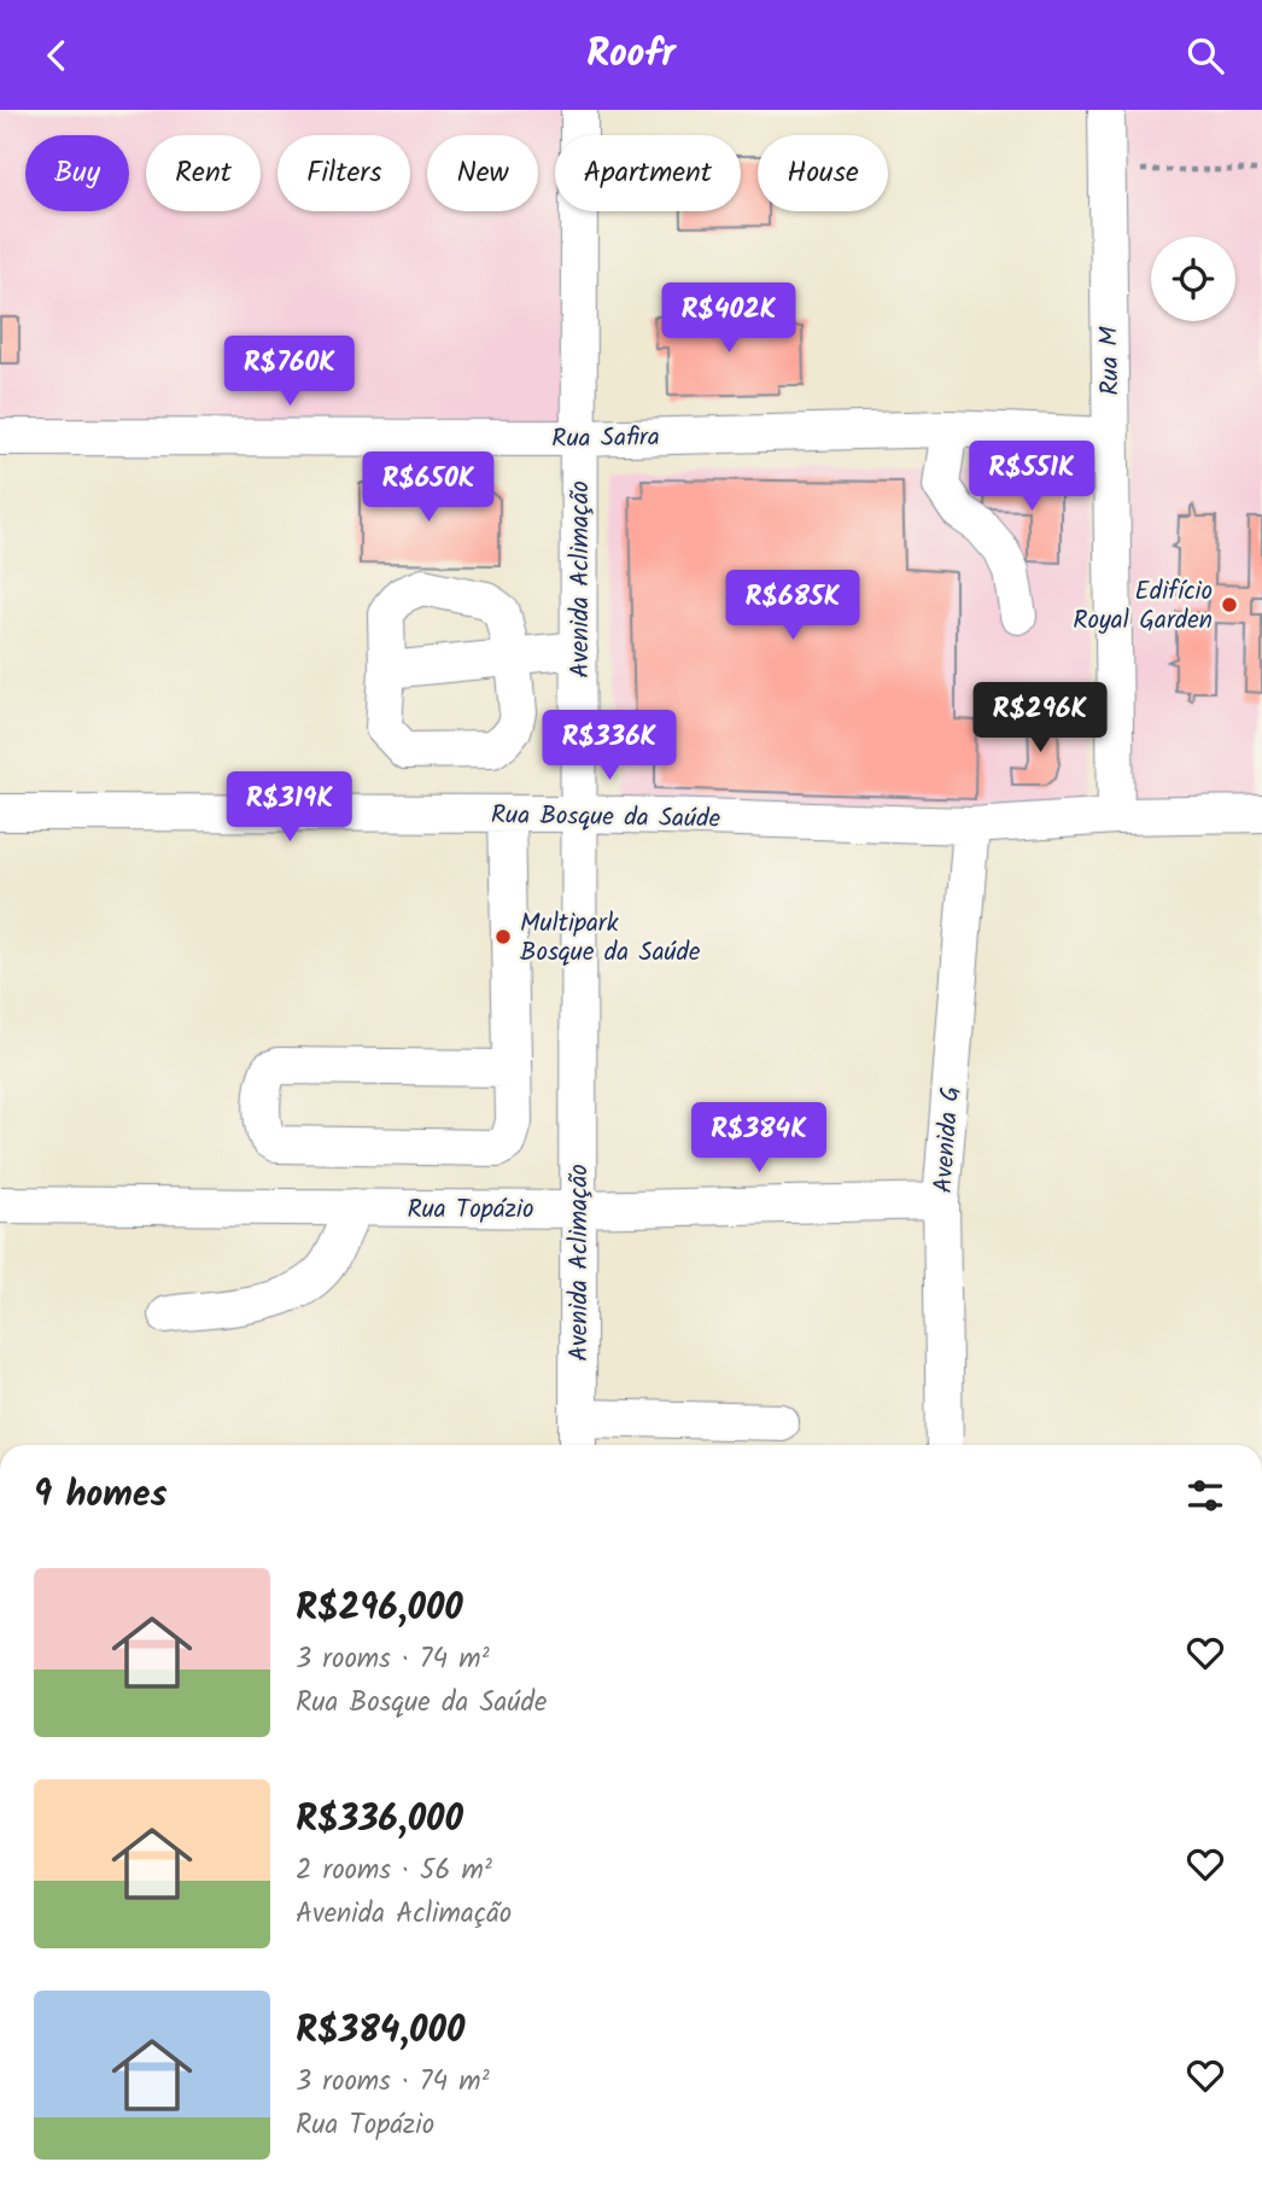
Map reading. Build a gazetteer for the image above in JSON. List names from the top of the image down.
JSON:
{
  "streets": {
    "street": [
      "Rua M",
      "Rua Safira",
      "Avenida Aclimação",
      "Rua Bosque da Saúde",
      "Avenida G",
      "Rua Topázio"
    ]
  },
  "crossings": [
    ["Rua M", "Rua Safira"],
    ["Rua M", "Rua Bosque da Saúde"],
    ["Rua Safira", "Avenida Aclimação"],
    ["Avenida Aclimação", "Rua Bosque da Saúde"],
    ["Avenida Aclimação", "Rua Topázio"],
    ["Rua Bosque da Saúde", "Avenida G"],
    ["Avenida G", "Rua Topázio"]
  ],
  "places": ["Edifício Royal Garden", "Multipark Bosque da Saúde"],
  "page": {
    "header": "Roofr",
    "chip": [
      "Buy",
      "Rent",
      "Filters",
      "New",
      "Apartment",
      "House"
    ],
    "price": [
      "R$402K",
      "R$760K",
      "R$551K",
      "R$650K",
      "R$685K",
      "R$296K",
      "R$336K",
      "R$319K",
      "R$384K"
    ],
    "heading": "9 homes",
    "list": [
      {
        "name": "R$296,000",
        "note": "3 rooms · 74 m² · Rua Bosque da Saúde"
      },
      {
        "name": "R$336,000",
        "note": "2 rooms · 56 m² · Avenida Aclimação"
      },
      {
        "name": "R$384,000",
        "note": "3 rooms · 74 m² · Rua Topázio"
      }
    ]
  }
}
